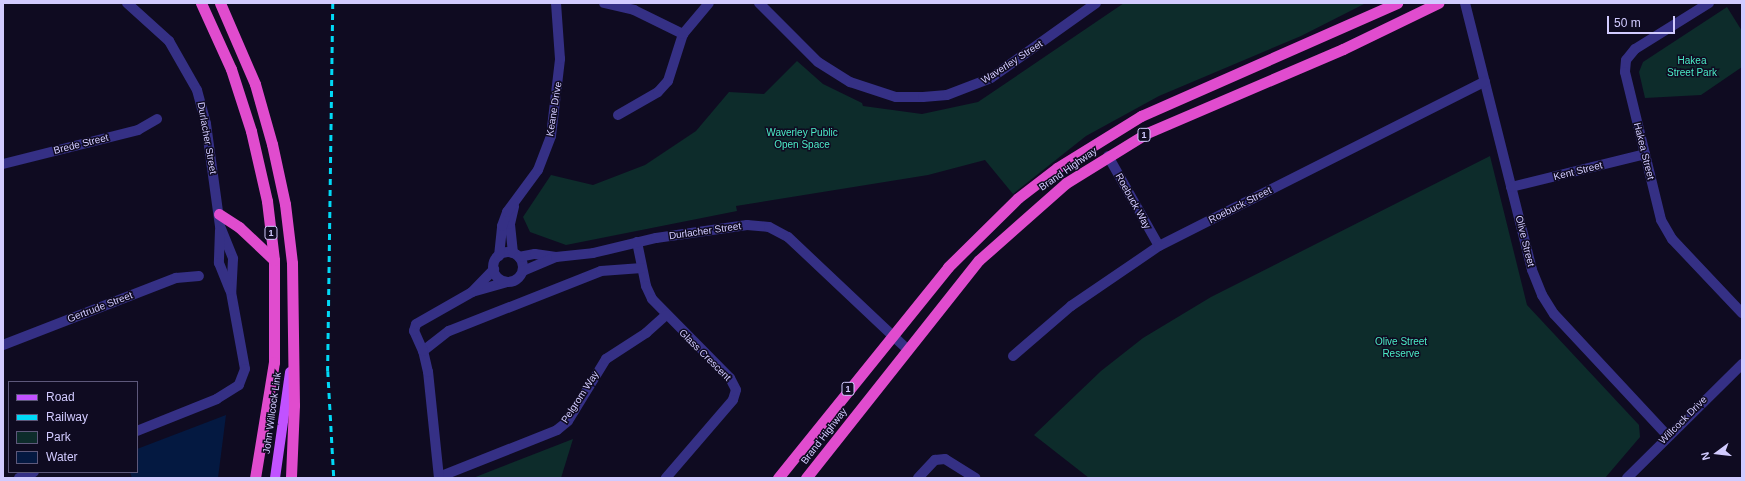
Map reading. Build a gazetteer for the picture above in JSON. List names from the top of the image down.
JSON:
{
  "streets": {
    "highway": ["1", "Brand Highway"],
    "main road": ["John Willcock Link"],
    "street": [
      "Waverley Street",
      "Keane Drive",
      "Durlacher Street",
      "Brede Street",
      "Hakea Street",
      "Kent Street",
      "Roebuck Way",
      "Roebuck Street",
      "Olive Street",
      "Gertrude Street",
      "Glass Crescent",
      "Pelgrom Way",
      "Willcock Drive"
    ]
  },
  "crossings": [
    ["Keane Drive", "Durlacher Street"],
    ["1", "John Willcock Link"],
    ["Durlacher Street", "Brand Highway"],
    ["Durlacher Street", "Glass Crescent"],
    ["Hakea Street", "Kent Street"],
    ["Brand Highway", "Roebuck Way"],
    ["Kent Street", "Olive Street"],
    ["Roebuck Way", "Roebuck Street"],
    ["Roebuck Street", "Olive Street"],
    ["Olive Street", "Willcock Drive"],
    ["Glass Crescent", "Pelgrom Way"]
  ],
  "parks": ["Hakea Street Park", "Waverley Public Open Space", "Olive Street Reserve"],
  "legend": [
    "Road",
    "Railway",
    "Park",
    "Water"
  ],
  "scale_bar": "50 m",
  "north": "left"
}
